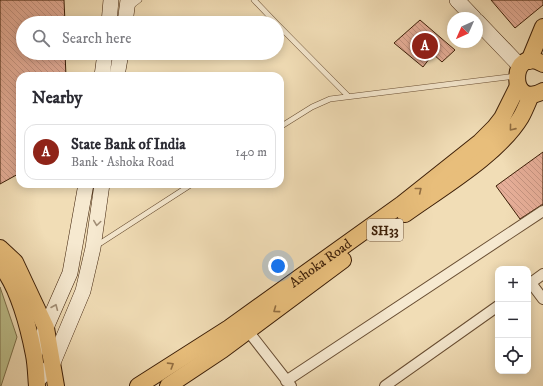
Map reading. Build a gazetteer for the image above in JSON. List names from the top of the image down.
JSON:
{
  "streets": {
    "main road": ["SH33", "Ashoka Road"]
  },
  "north": "bottom left",
  "page": {
    "search": "Search here",
    "pins": "A",
    "heading": "Nearby",
    "list": [
      {
        "mark": "A",
        "name": "State Bank of India",
        "note": "Bank · Ashoka Road",
        "value": "140 m"
      }
    ],
    "map_buttons": ["+", "−"]
  }
}
